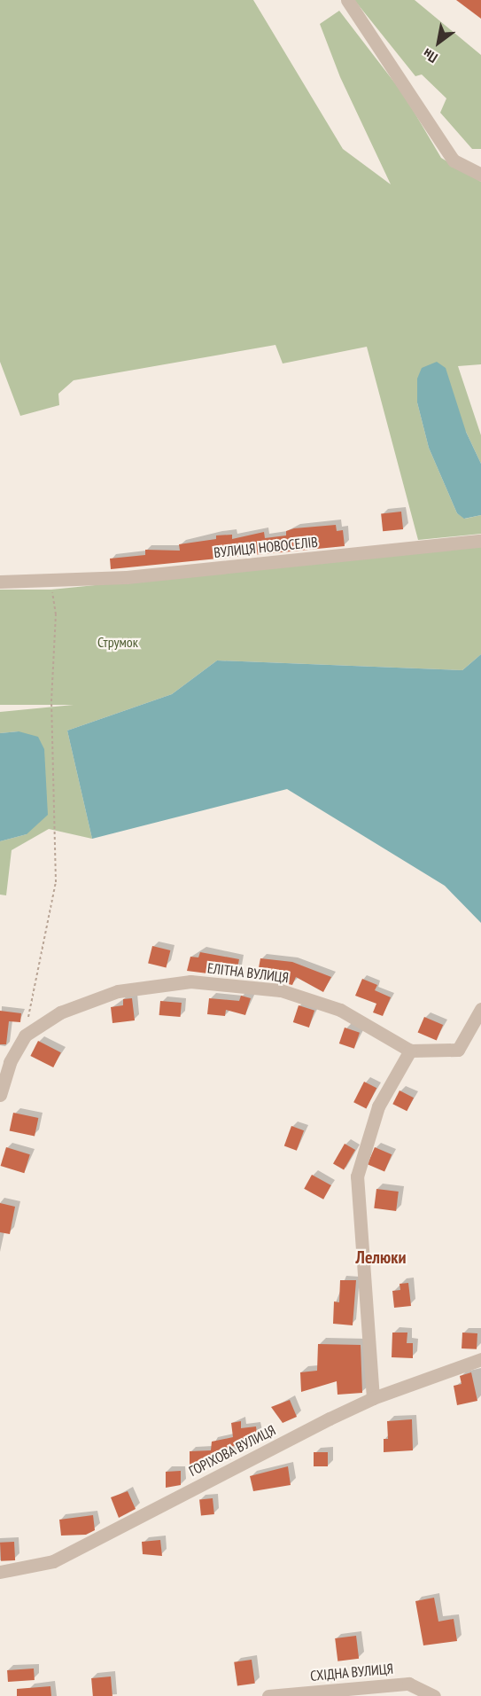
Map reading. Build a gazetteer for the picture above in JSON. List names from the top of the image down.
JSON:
{
  "streets": {
    "street": [
      "ВУЛИЦЯ НОВОСЕЛІВ",
      "ЕЛІТНА ВУЛИЦЯ",
      "ГОРІХОВА ВУЛИЦЯ",
      "СХІДНА ВУЛИЦЯ"
    ]
  },
  "districts": ["Лелюки"],
  "parks": ["Струмок"],
  "north": "bottom left"
}
